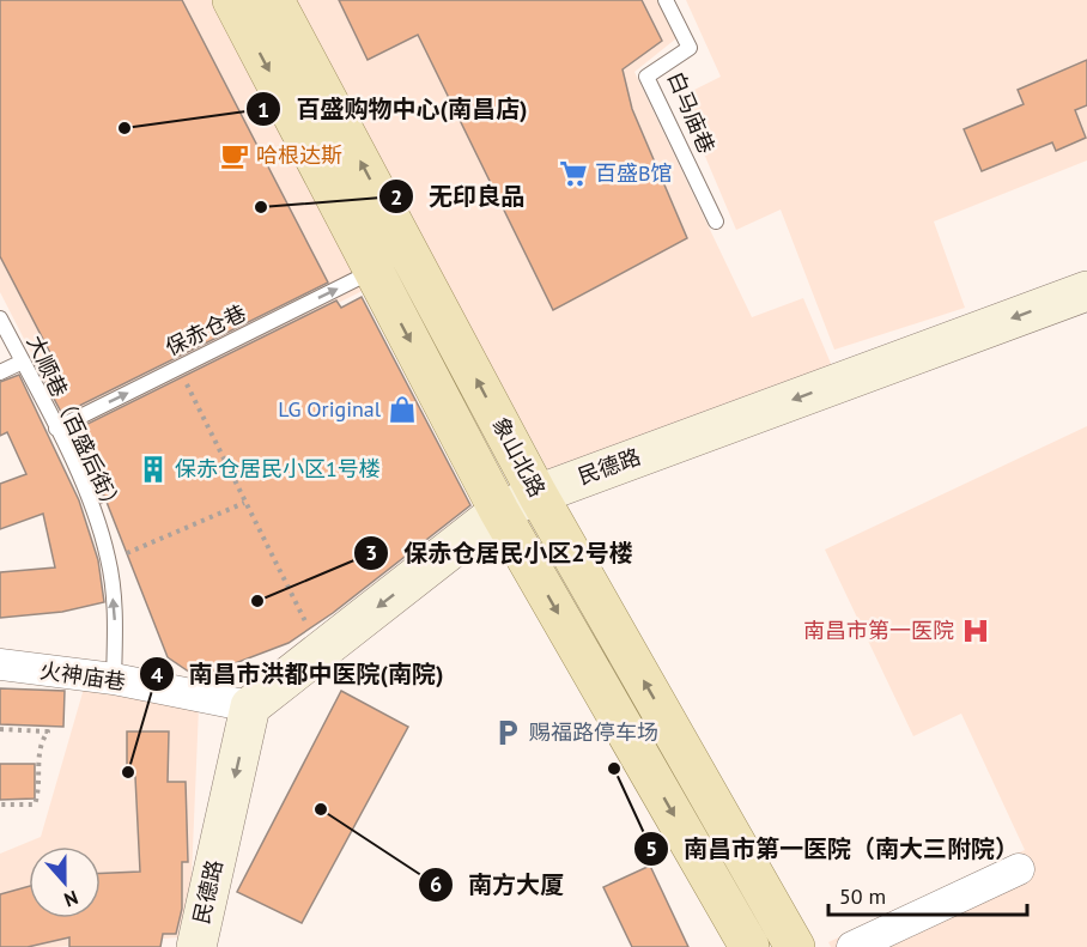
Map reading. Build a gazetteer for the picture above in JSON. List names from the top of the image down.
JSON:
{
  "streets": {
    "main road": ["象山北路", "民德路"],
    "street": ["火神庙巷"],
    "lane": ["白马庙巷", "保赤仓巷", "大顺巷（百盛后街）"]
  },
  "crossings": [
    ["保赤仓巷", "大顺巷（百盛后街）"],
    ["保赤仓巷", "象山北路"],
    ["大顺巷（百盛后街）", "火神庙巷"],
    ["象山北路", "民德路"],
    ["民德路", "火神庙巷"]
  ],
  "one_way": ["保赤仓巷", "民德路"],
  "places": {
    "other": [
      "百盛购物中心(南昌店)",
      "无印良品",
      "保赤仓居民小区2号楼",
      "南昌市第一医院（南大三附院）",
      "南昌市洪都中医院(南院)",
      "南方大厦"
    ],
    "cafe": ["哈根达斯"],
    "supermarket": ["百盛B馆"],
    "shop": ["LG Original"],
    "building": ["保赤仓居民小区1号楼"],
    "hospital": ["南昌市第一医院"],
    "parking": ["赐福路停车场"]
  },
  "scale_bar": "50 m",
  "north": "bottom"
}
